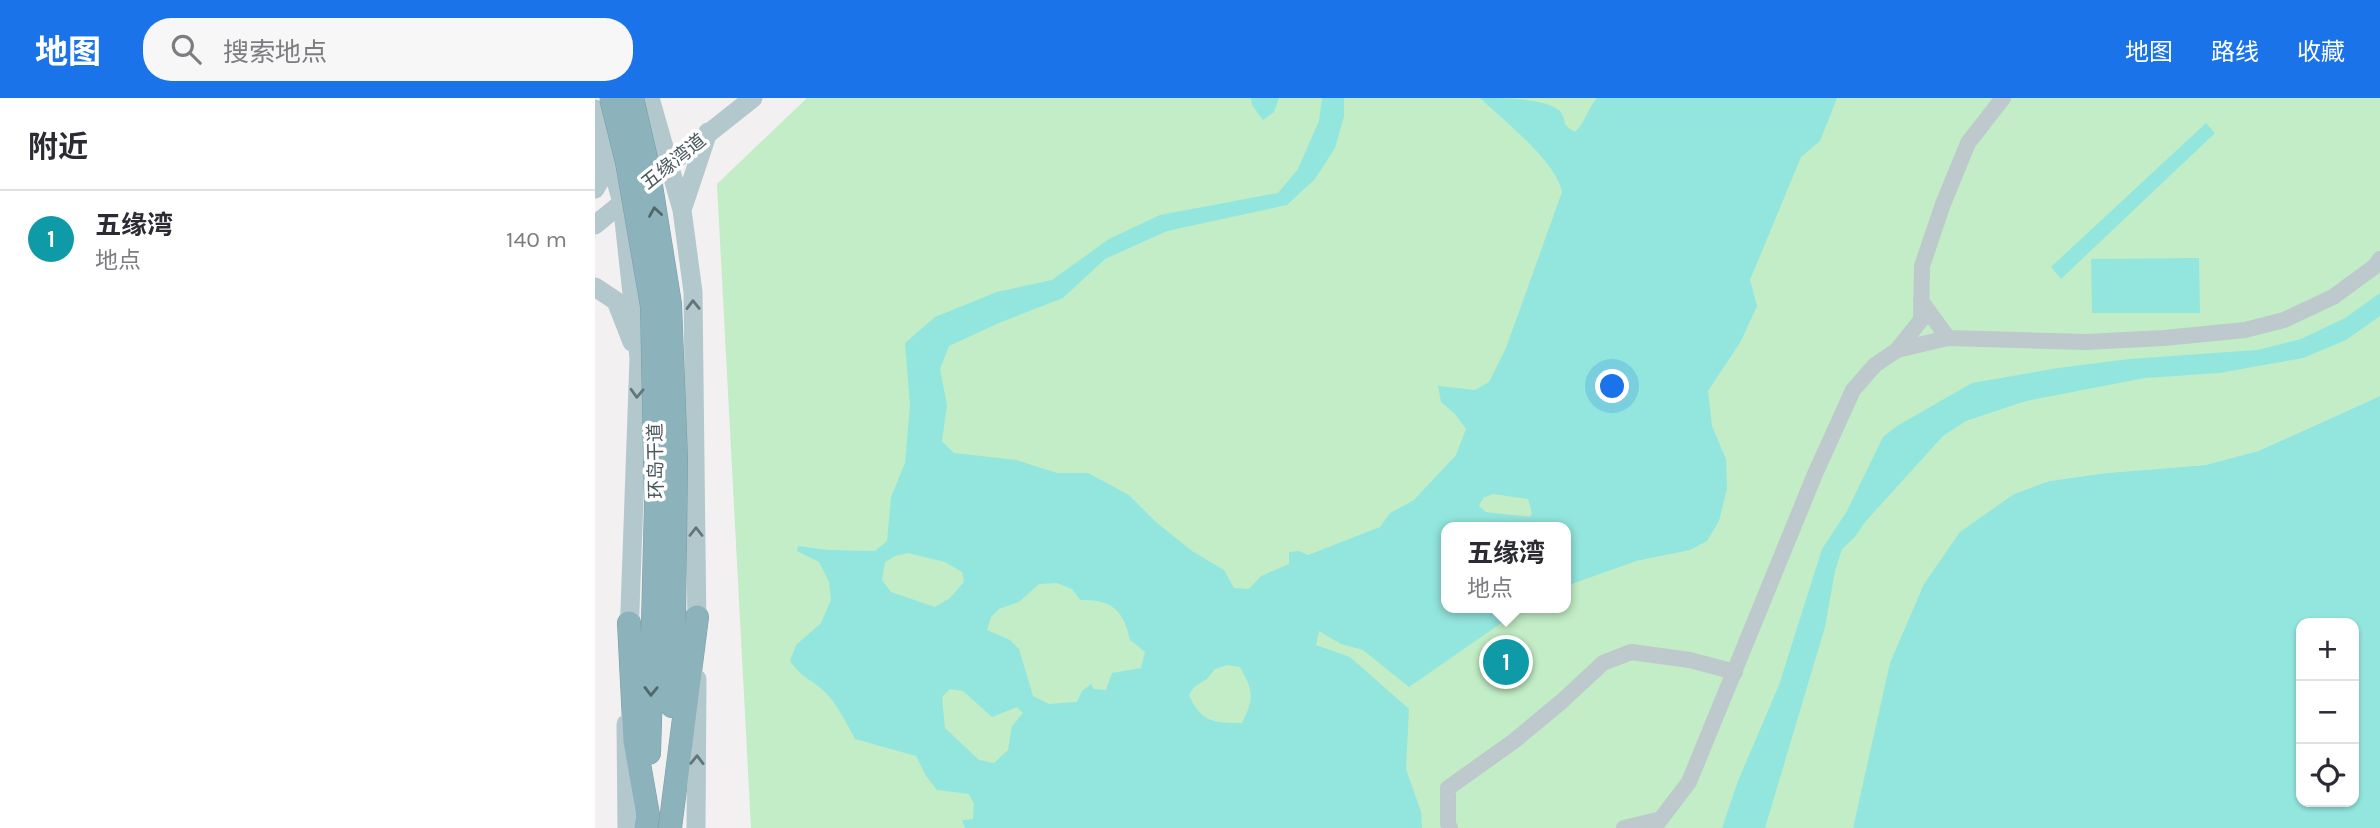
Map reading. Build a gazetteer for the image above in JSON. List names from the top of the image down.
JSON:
{
  "streets": {
    "highway": ["环岛干道"],
    "main road": ["五缘湾道"]
  },
  "page": {
    "header": "地图",
    "search": "搜索地点",
    "nav": ["地图", "路线", "收藏"],
    "heading": "附近",
    "list": [
      {
        "mark": "1",
        "name": "五缘湾",
        "note": "地点",
        "value": "140 m"
      }
    ],
    "popup": ["五缘湾", "地点"],
    "map_buttons": ["+", "−"],
    "pins": "1"
  }
}
